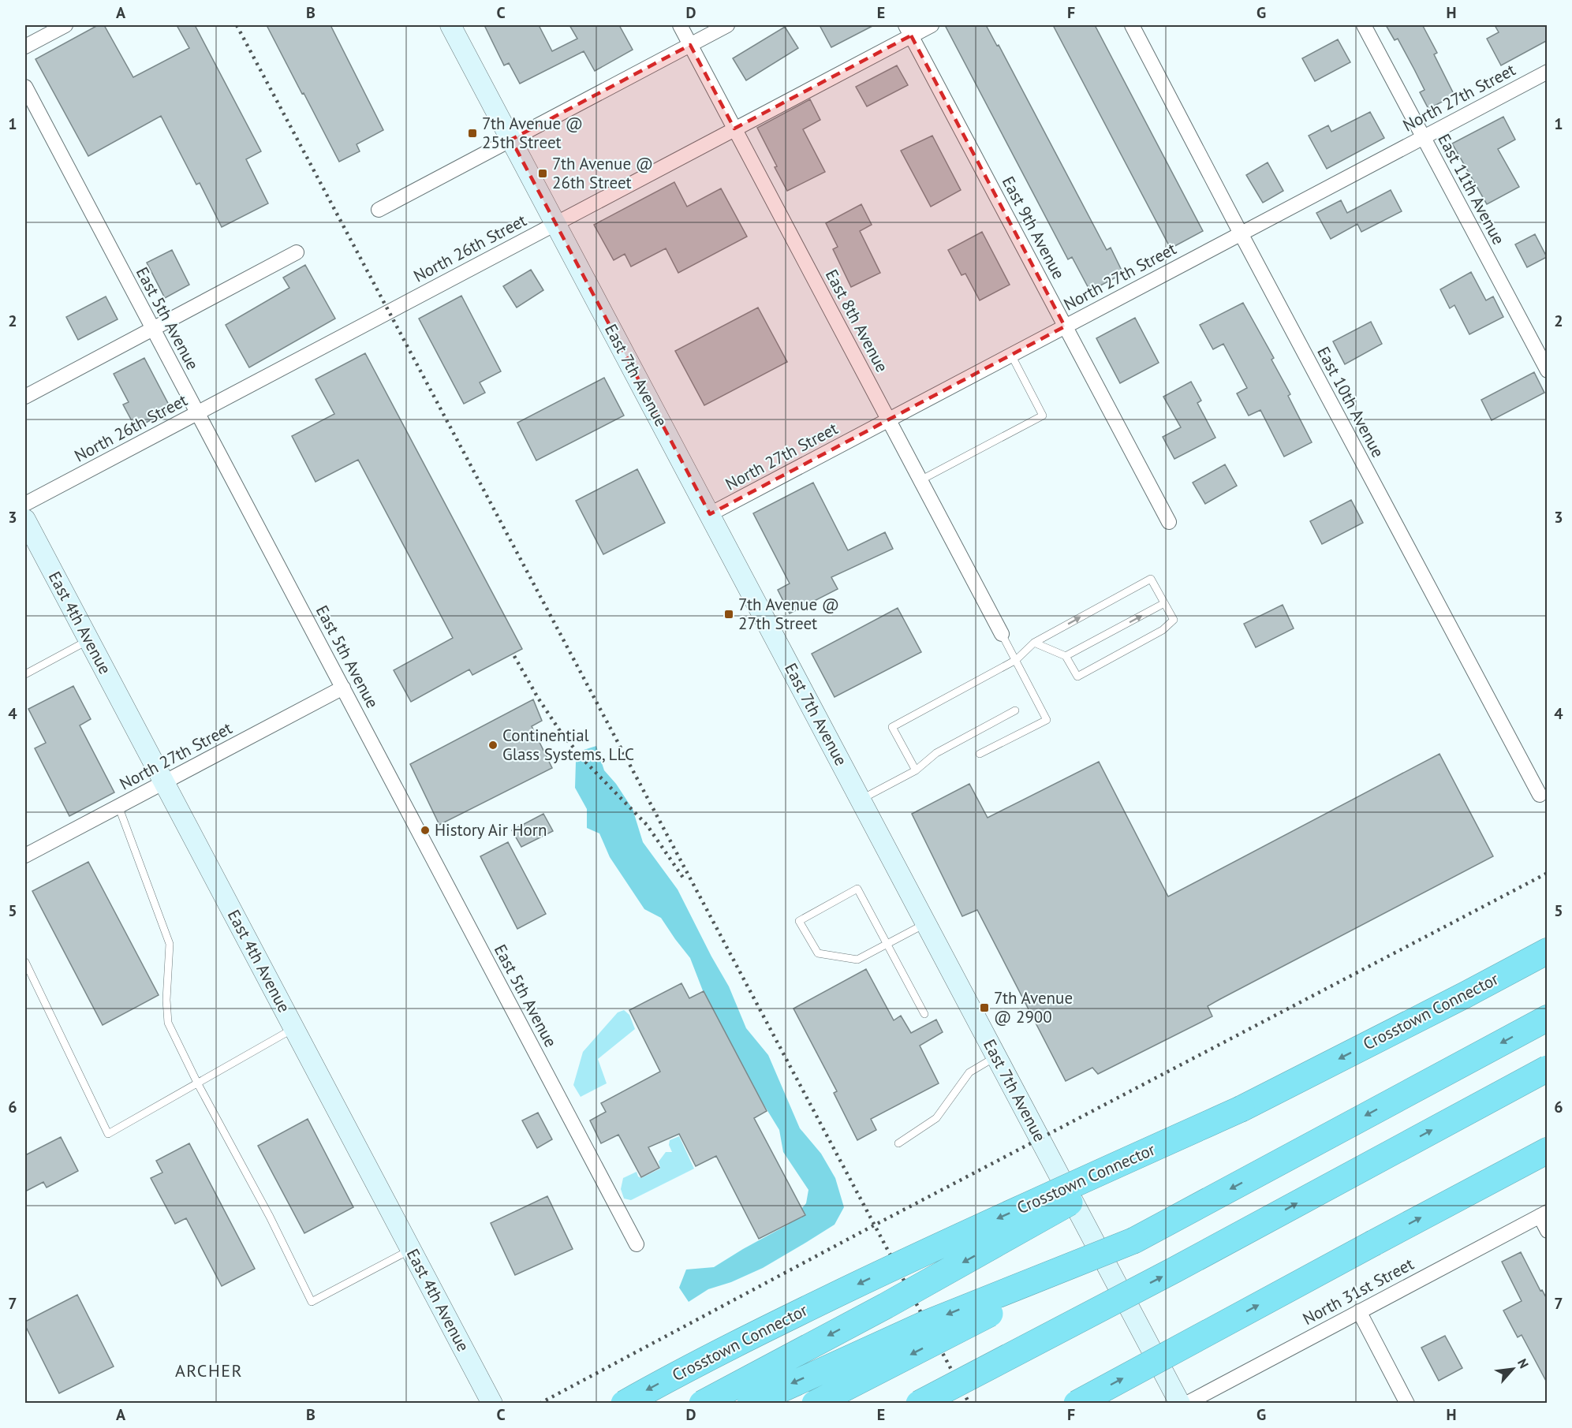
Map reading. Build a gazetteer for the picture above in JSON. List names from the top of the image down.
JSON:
{
  "streets": {
    "highway": ["Crosstown Connector"],
    "street": [
      "North 27th Street",
      "East 11th Avenue",
      "East 9th Avenue",
      "North 26th Street",
      "East 5th Avenue",
      "East 8th Avenue",
      "East 7th Avenue",
      "East 10th Avenue",
      "East 4th Avenue",
      "North 31st Street"
    ]
  },
  "crossings": [
    ["North 27th Street", "East 11th Avenue"],
    ["North 27th Street", "East 9th Avenue"],
    ["North 27th Street", "East 5th Avenue"],
    ["North 27th Street", "East 8th Avenue"],
    ["North 27th Street", "East 7th Avenue"],
    ["North 27th Street", "East 10th Avenue"],
    ["North 27th Street", "East 4th Avenue"],
    ["East 9th Avenue", "North 26th Street"],
    ["North 26th Street", "East 5th Avenue"],
    ["North 26th Street", "East 8th Avenue"],
    ["North 26th Street", "East 7th Avenue"]
  ],
  "districts": ["ARCHER"],
  "places": {
    "transit": [
      "7th Avenue @ 25th Street",
      "7th Avenue @ 26th Street",
      "7th Avenue @ 27th Street",
      "7th Avenue @ 2900"
    ],
    "other": ["Continential Glass Systems, LLC", "History Air Horn"]
  },
  "north": "top right",
  "grid": {
    "columns": [
      "A",
      "B",
      "C",
      "D",
      "E",
      "F",
      "G",
      "H"
    ],
    "rows": [
      "1",
      "2",
      "3",
      "4",
      "5",
      "6",
      "7"
    ]
  }
}
